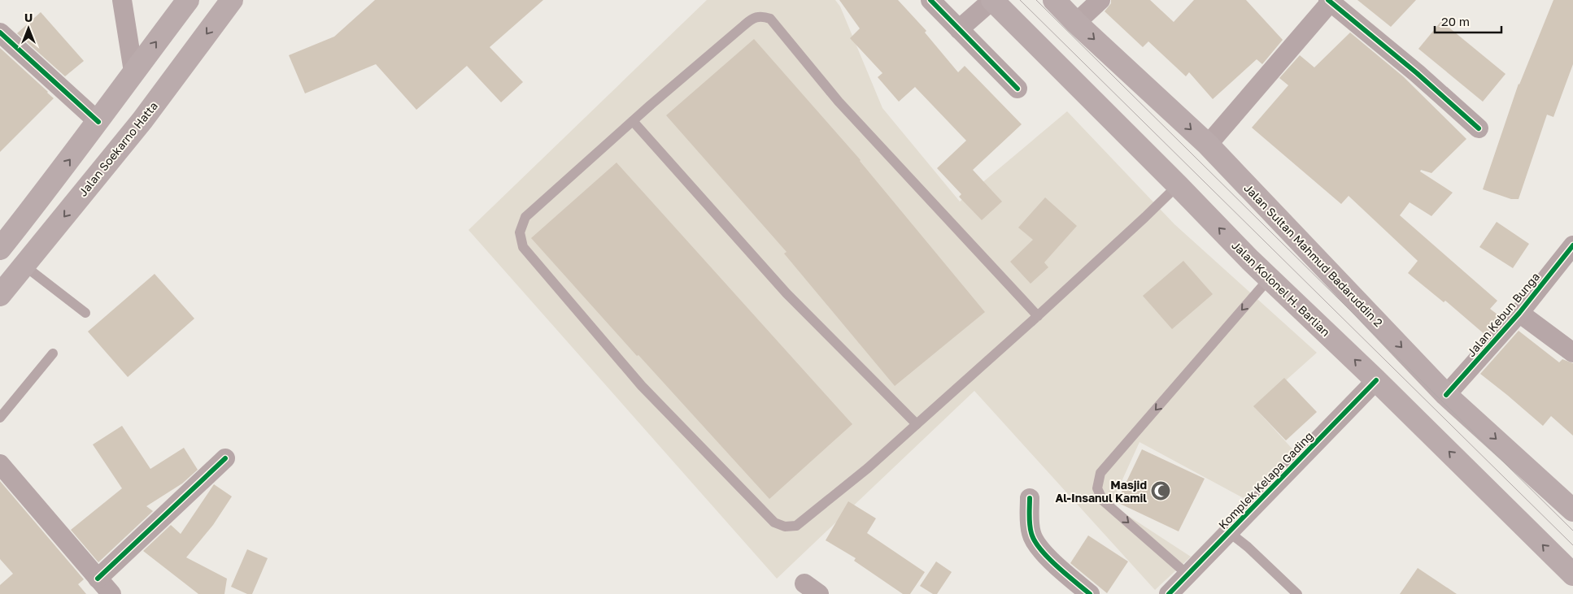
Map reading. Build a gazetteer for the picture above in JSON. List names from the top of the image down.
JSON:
{
  "streets": {
    "highway": ["Jalan Soekarno Hatta", "Jalan Sultan Mahmud Badaruddin 2", "Jalan Kolonel H. Barlian"],
    "street": ["Jalan Kebun Bunga", "Komplek Kelapa Gading"]
  },
  "crossings": [
    ["Jalan Sultan Mahmud Badaruddin 2", "Jalan Kebun Bunga"],
    ["Jalan Kolonel H. Barlian", "Komplek Kelapa Gading"]
  ],
  "one_way": ["Jalan Sultan Mahmud Badaruddin 2", "Jalan Kolonel H. Barlian"],
  "places": {
    "mosque": ["Masjid Al-Insanul Kamil"]
  },
  "scale_bar": "20 m",
  "north": "top"
}
